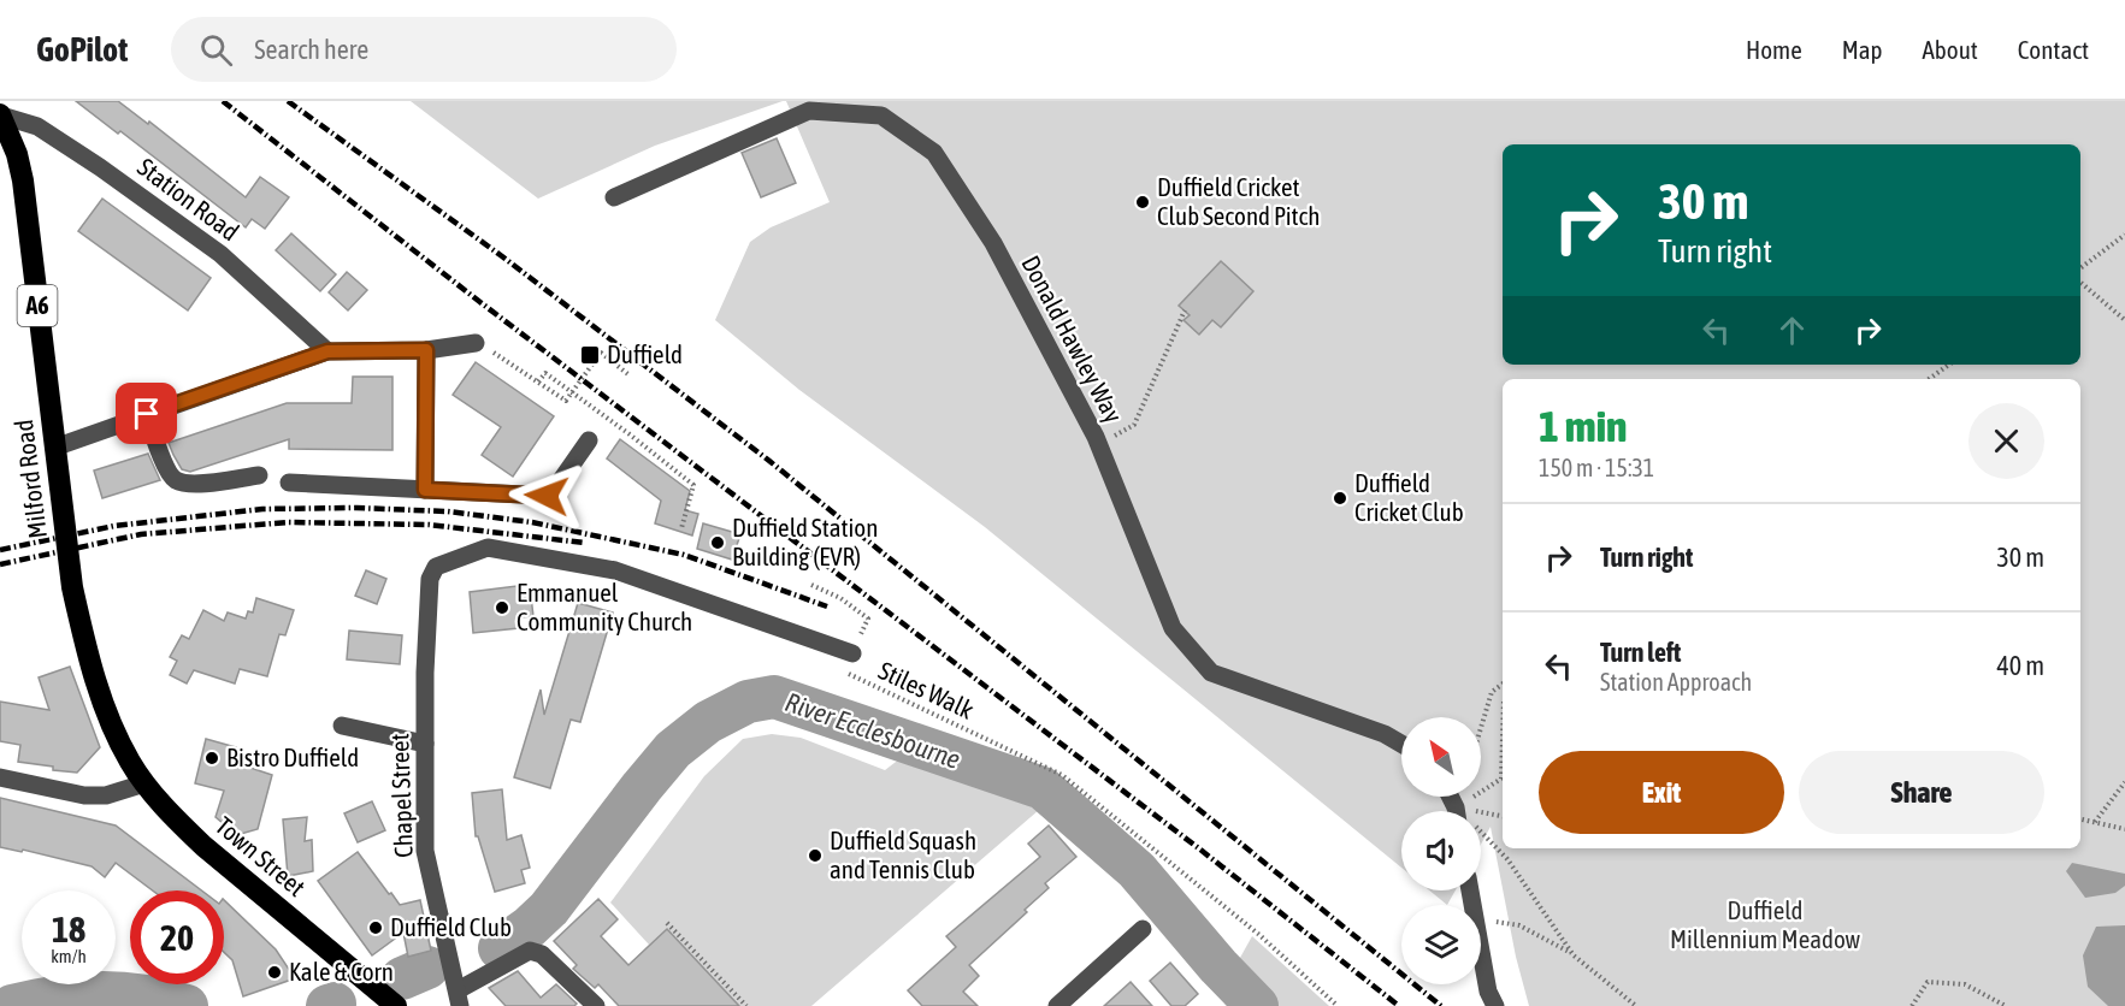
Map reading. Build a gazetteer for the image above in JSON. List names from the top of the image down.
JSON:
{
  "streets": {
    "highway": ["A6", "Milford Road", "Town Street"],
    "street": ["Station Road", "Donald Hawley Way", "Chapel Street"],
    "path": ["Stiles Walk"]
  },
  "crossings": [
    ["Station Road", "Milford Road"],
    ["Milford Road", "Town Street"]
  ],
  "water": ["River Ecclesbourne"],
  "parks": ["Duffield Millennium Meadow"],
  "places": {
    "other": [
      "Duffield Cricket Club Second Pitch",
      "Duffield Cricket Club",
      "Duffield Station Building (EVR)",
      "Emmanuel Community Church",
      "Bistro Duffield",
      "Duffield Squash and Tennis Club",
      "Duffield Club",
      "Kale & Corn"
    ],
    "transit": ["Duffield"]
  },
  "north": "top left",
  "page": {
    "header": "GoPilot",
    "search": "Search here",
    "nav": [
      "Home",
      "Map",
      "About",
      "Contact"
    ],
    "turn": ["30 m", "Turn right"],
    "heading": ["1 min", "150 m · 15:31"],
    "list": [
      {
        "name": "Turn right",
        "value": "30 m"
      },
      {
        "name": "Turn left",
        "note": "Station Approach",
        "value": "40 m"
      }
    ],
    "buttons": ["Exit", "Share"],
    "speed": "18 km/h",
    "limit": "20"
  }
}
